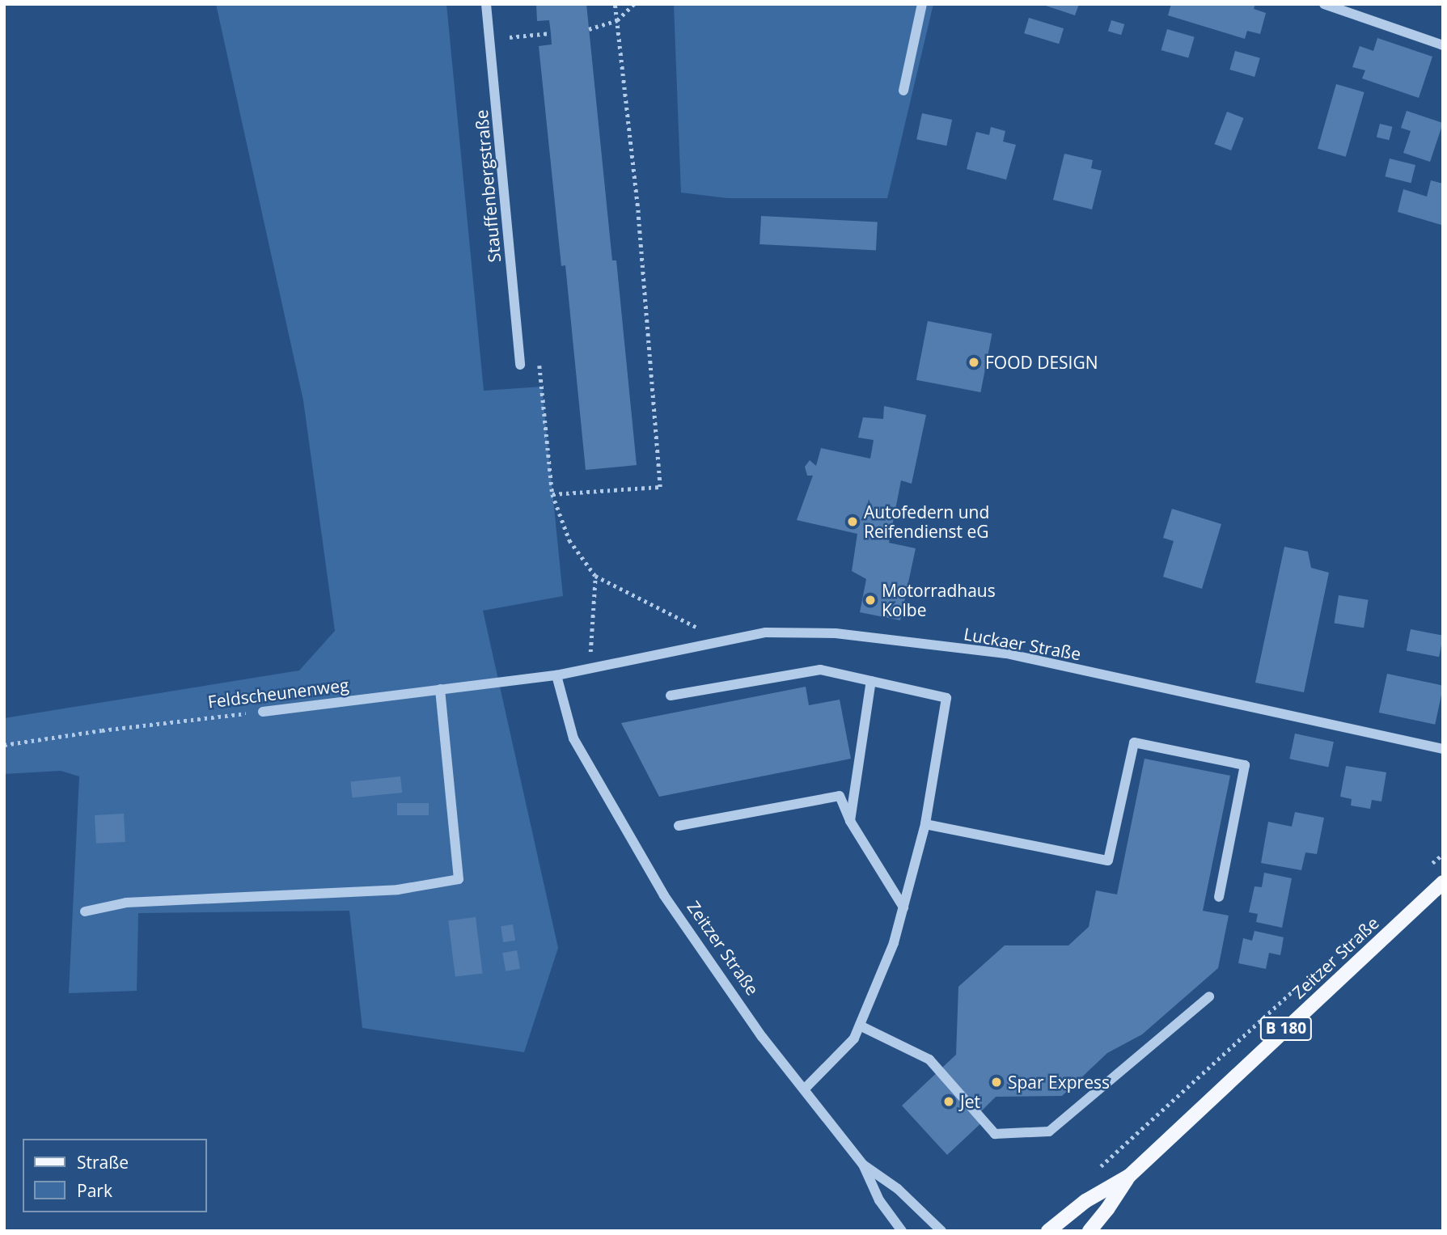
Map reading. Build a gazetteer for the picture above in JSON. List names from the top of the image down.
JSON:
{
  "streets": {
    "main road": ["Zeitzer Straße", "B 180"],
    "street": ["Stauffenbergstraße", "Luckaer Straße", "Feldscheunenweg"]
  },
  "crossings": [
    ["Luckaer Straße", "Feldscheunenweg"],
    ["Luckaer Straße", "Zeitzer Straße"],
    ["Feldscheunenweg", "Zeitzer Straße"]
  ],
  "places": [
    "FOOD DESIGN",
    "Autofedern und Reifendienst eG",
    "Motorradhaus Kolbe",
    "Spar Express",
    "Jet"
  ],
  "legend": ["Straße", "Park"]
}
